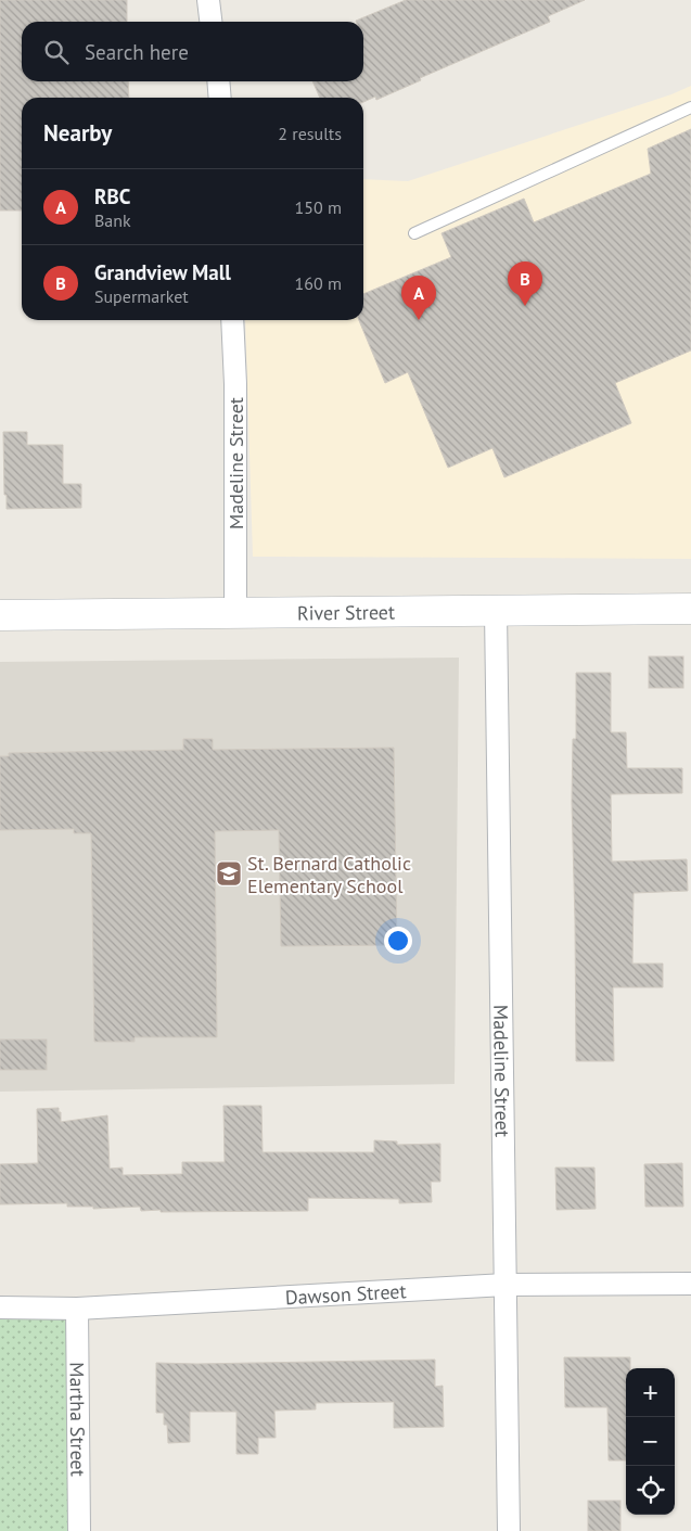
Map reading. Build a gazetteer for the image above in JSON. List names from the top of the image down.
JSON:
{
  "streets": {
    "main road": ["River Street"],
    "street": ["Madeline Street", "Dawson Street", "Martha Street"]
  },
  "crossings": [
    ["Madeline Street", "River Street"],
    ["Madeline Street", "Dawson Street"],
    ["Dawson Street", "Martha Street"]
  ],
  "places": {
    "school or university": ["St. Bernard Catholic Elementary School"]
  },
  "page": {
    "search": "Search here",
    "heading": ["Nearby", "2 results"],
    "list": [
      {
        "mark": "A",
        "name": "RBC",
        "note": "Bank",
        "value": "150 m"
      },
      {
        "mark": "B",
        "name": "Grandview Mall",
        "note": "Supermarket",
        "value": "160 m"
      }
    ],
    "pins": ["B", "A"],
    "map_buttons": ["+", "−"]
  }
}
